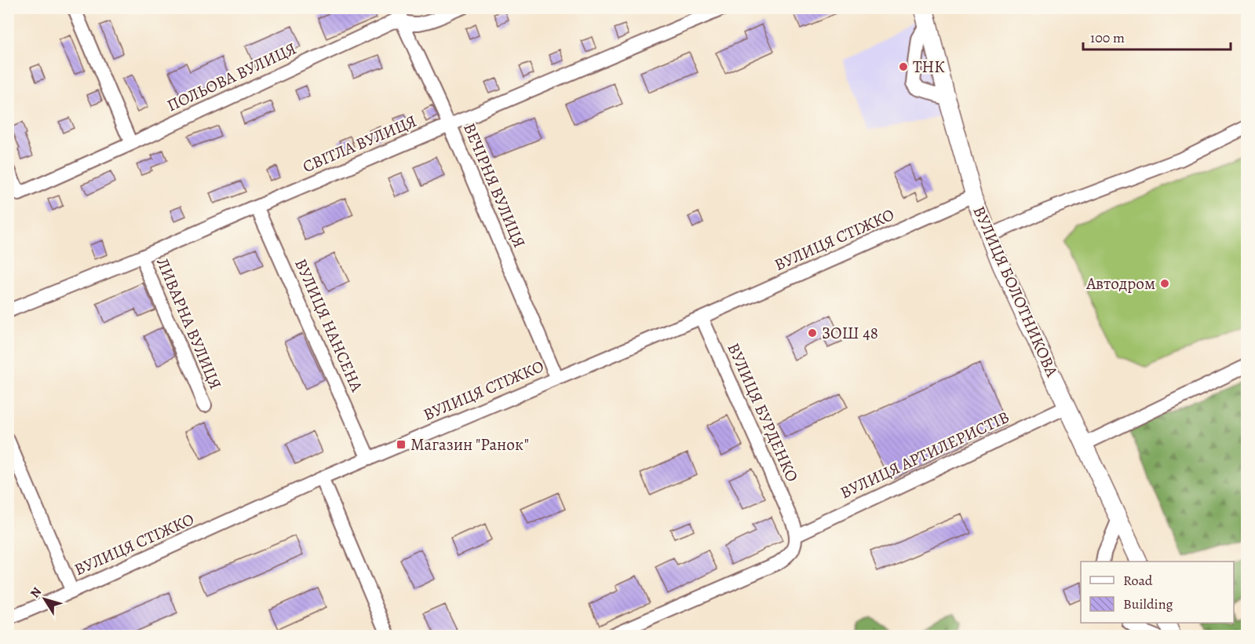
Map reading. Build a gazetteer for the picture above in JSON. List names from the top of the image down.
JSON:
{
  "streets": {
    "main road": ["ВУЛИЦЯ БОЛОТНИКОВА"],
    "street": [
      "ПОЛЬОВА ВУЛИЦЯ",
      "СВІТЛА ВУЛИЦЯ",
      "ВЕЧІРНЯ ВУЛИЦЯ",
      "ВУЛИЦЯ СТІЖКО",
      "ЛИВАРНА ВУЛИЦЯ",
      "ВУЛИЦЯ НАНСЕНА",
      "ВУЛИЦЯ БУРДЕНКО",
      "ВУЛИЦЯ АРТИЛЕРИСТІВ"
    ]
  },
  "crossings": [
    ["ПОЛЬОВА ВУЛИЦЯ", "ВЕЧІРНЯ ВУЛИЦЯ"],
    ["СВІТЛА ВУЛИЦЯ", "ВЕЧІРНЯ ВУЛИЦЯ"],
    ["СВІТЛА ВУЛИЦЯ", "ЛИВАРНА ВУЛИЦЯ"],
    ["СВІТЛА ВУЛИЦЯ", "ВУЛИЦЯ НАНСЕНА"],
    ["ВЕЧІРНЯ ВУЛИЦЯ", "ВУЛИЦЯ СТІЖКО"],
    ["ВУЛИЦЯ СТІЖКО", "ВУЛИЦЯ БОЛОТНИКОВА"],
    ["ВУЛИЦЯ СТІЖКО", "ВУЛИЦЯ НАНСЕНА"],
    ["ВУЛИЦЯ СТІЖКО", "ВУЛИЦЯ БУРДЕНКО"],
    ["ВУЛИЦЯ БОЛОТНИКОВА", "ВУЛИЦЯ АРТИЛЕРИСТІВ"],
    ["ВУЛИЦЯ БУРДЕНКО", "ВУЛИЦЯ АРТИЛЕРИСТІВ"]
  ],
  "places": {
    "other": ["ТНК", "Автодром", "ЗОШ 48"],
    "transit": ["Магазин \"Ранок\""]
  },
  "legend": ["Road", "Building"],
  "scale_bar": "100 m",
  "north": "top left"
}
